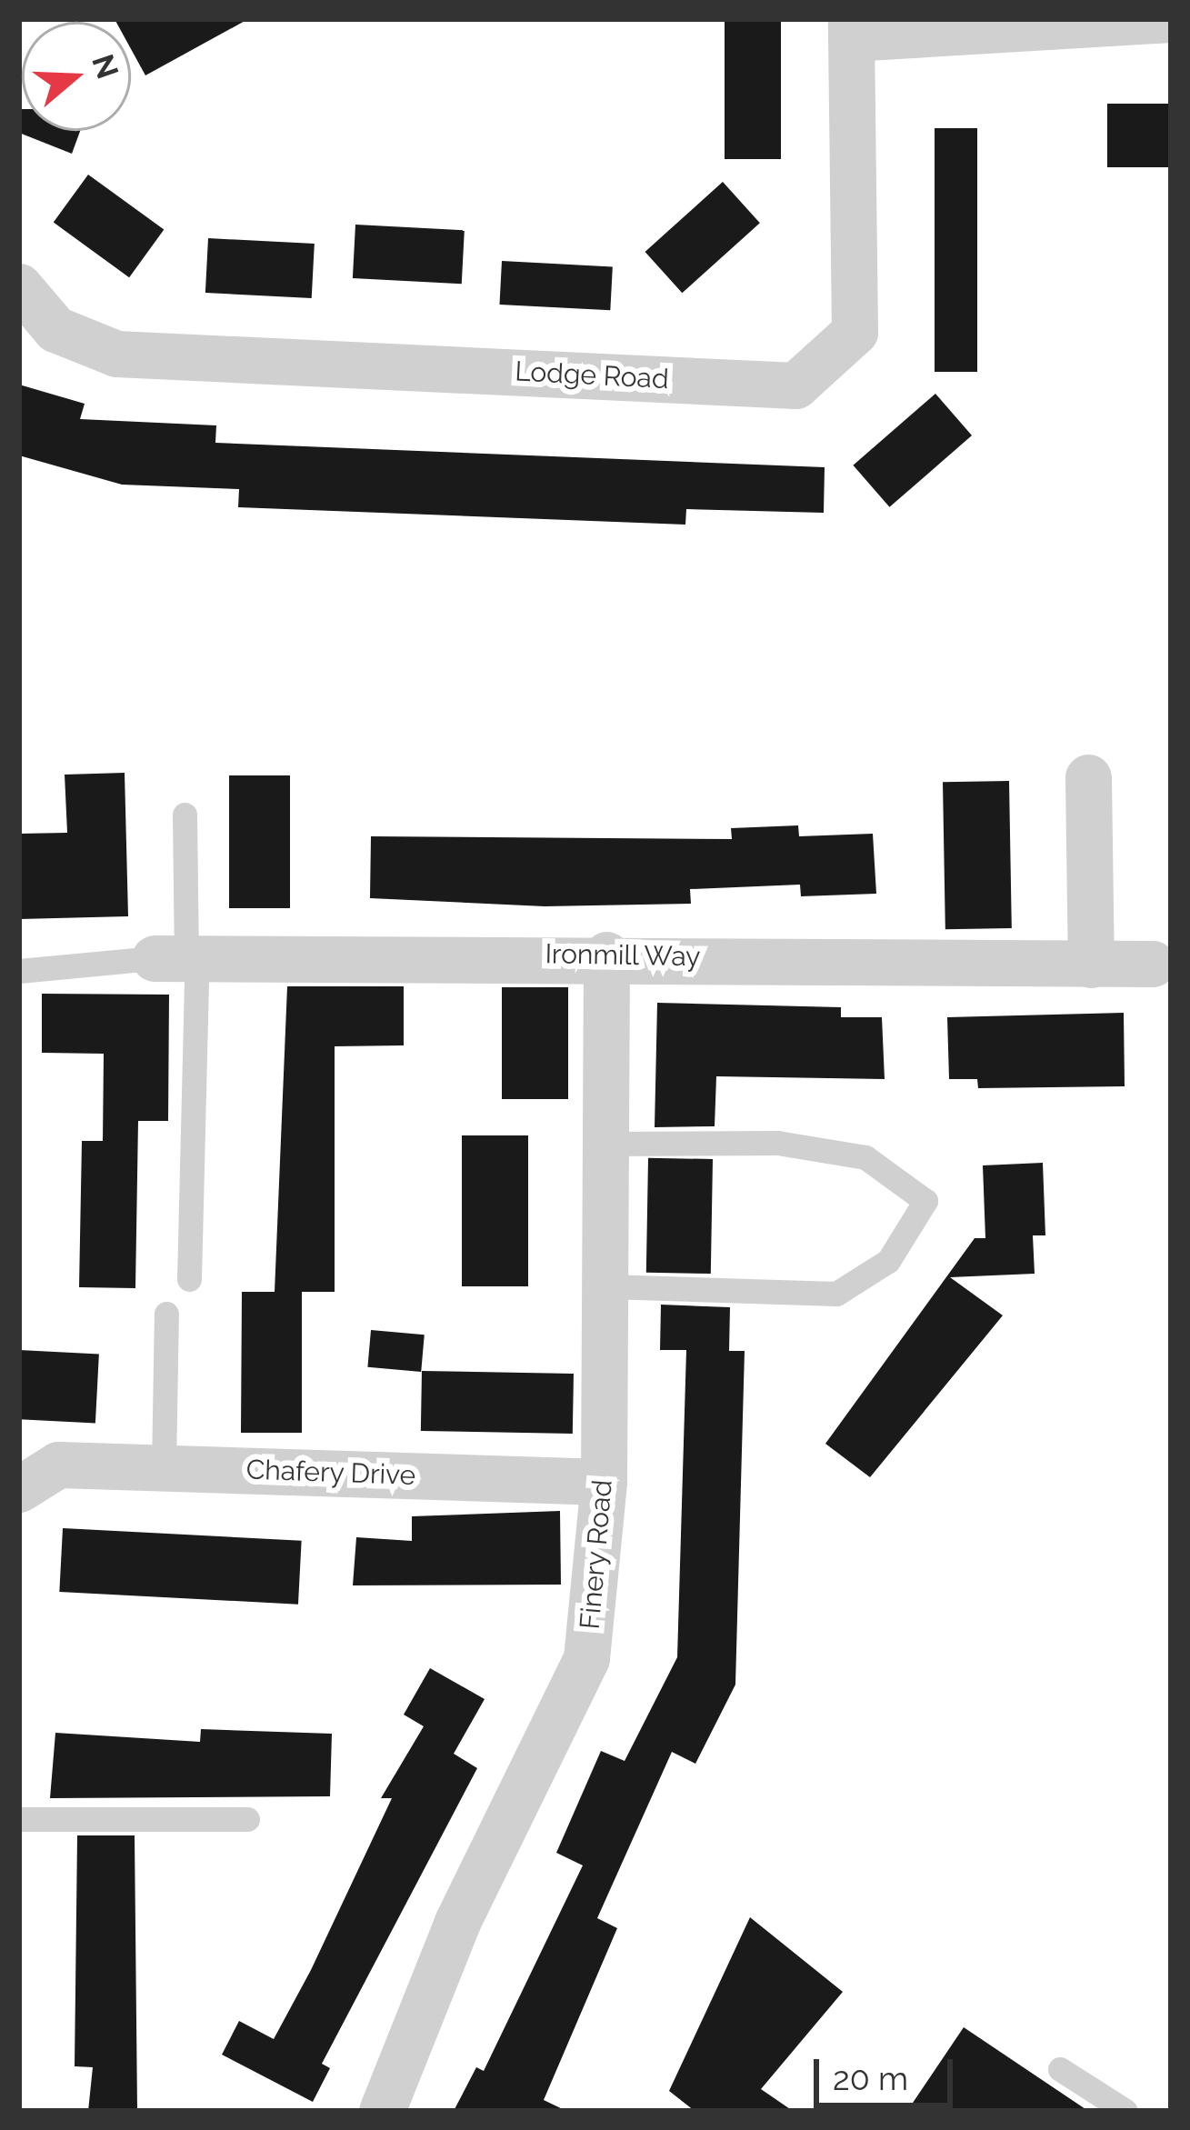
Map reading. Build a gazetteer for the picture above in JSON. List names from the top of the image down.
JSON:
{
  "streets": {
    "street": [
      "Lodge Road",
      "Ironmill Way",
      "Chafery Drive",
      "Finery Road"
    ]
  },
  "crossings": [
    ["Ironmill Way", "Finery Road"],
    ["Chafery Drive", "Finery Road"]
  ],
  "scale_bar": "20 m",
  "north": "right"
}
